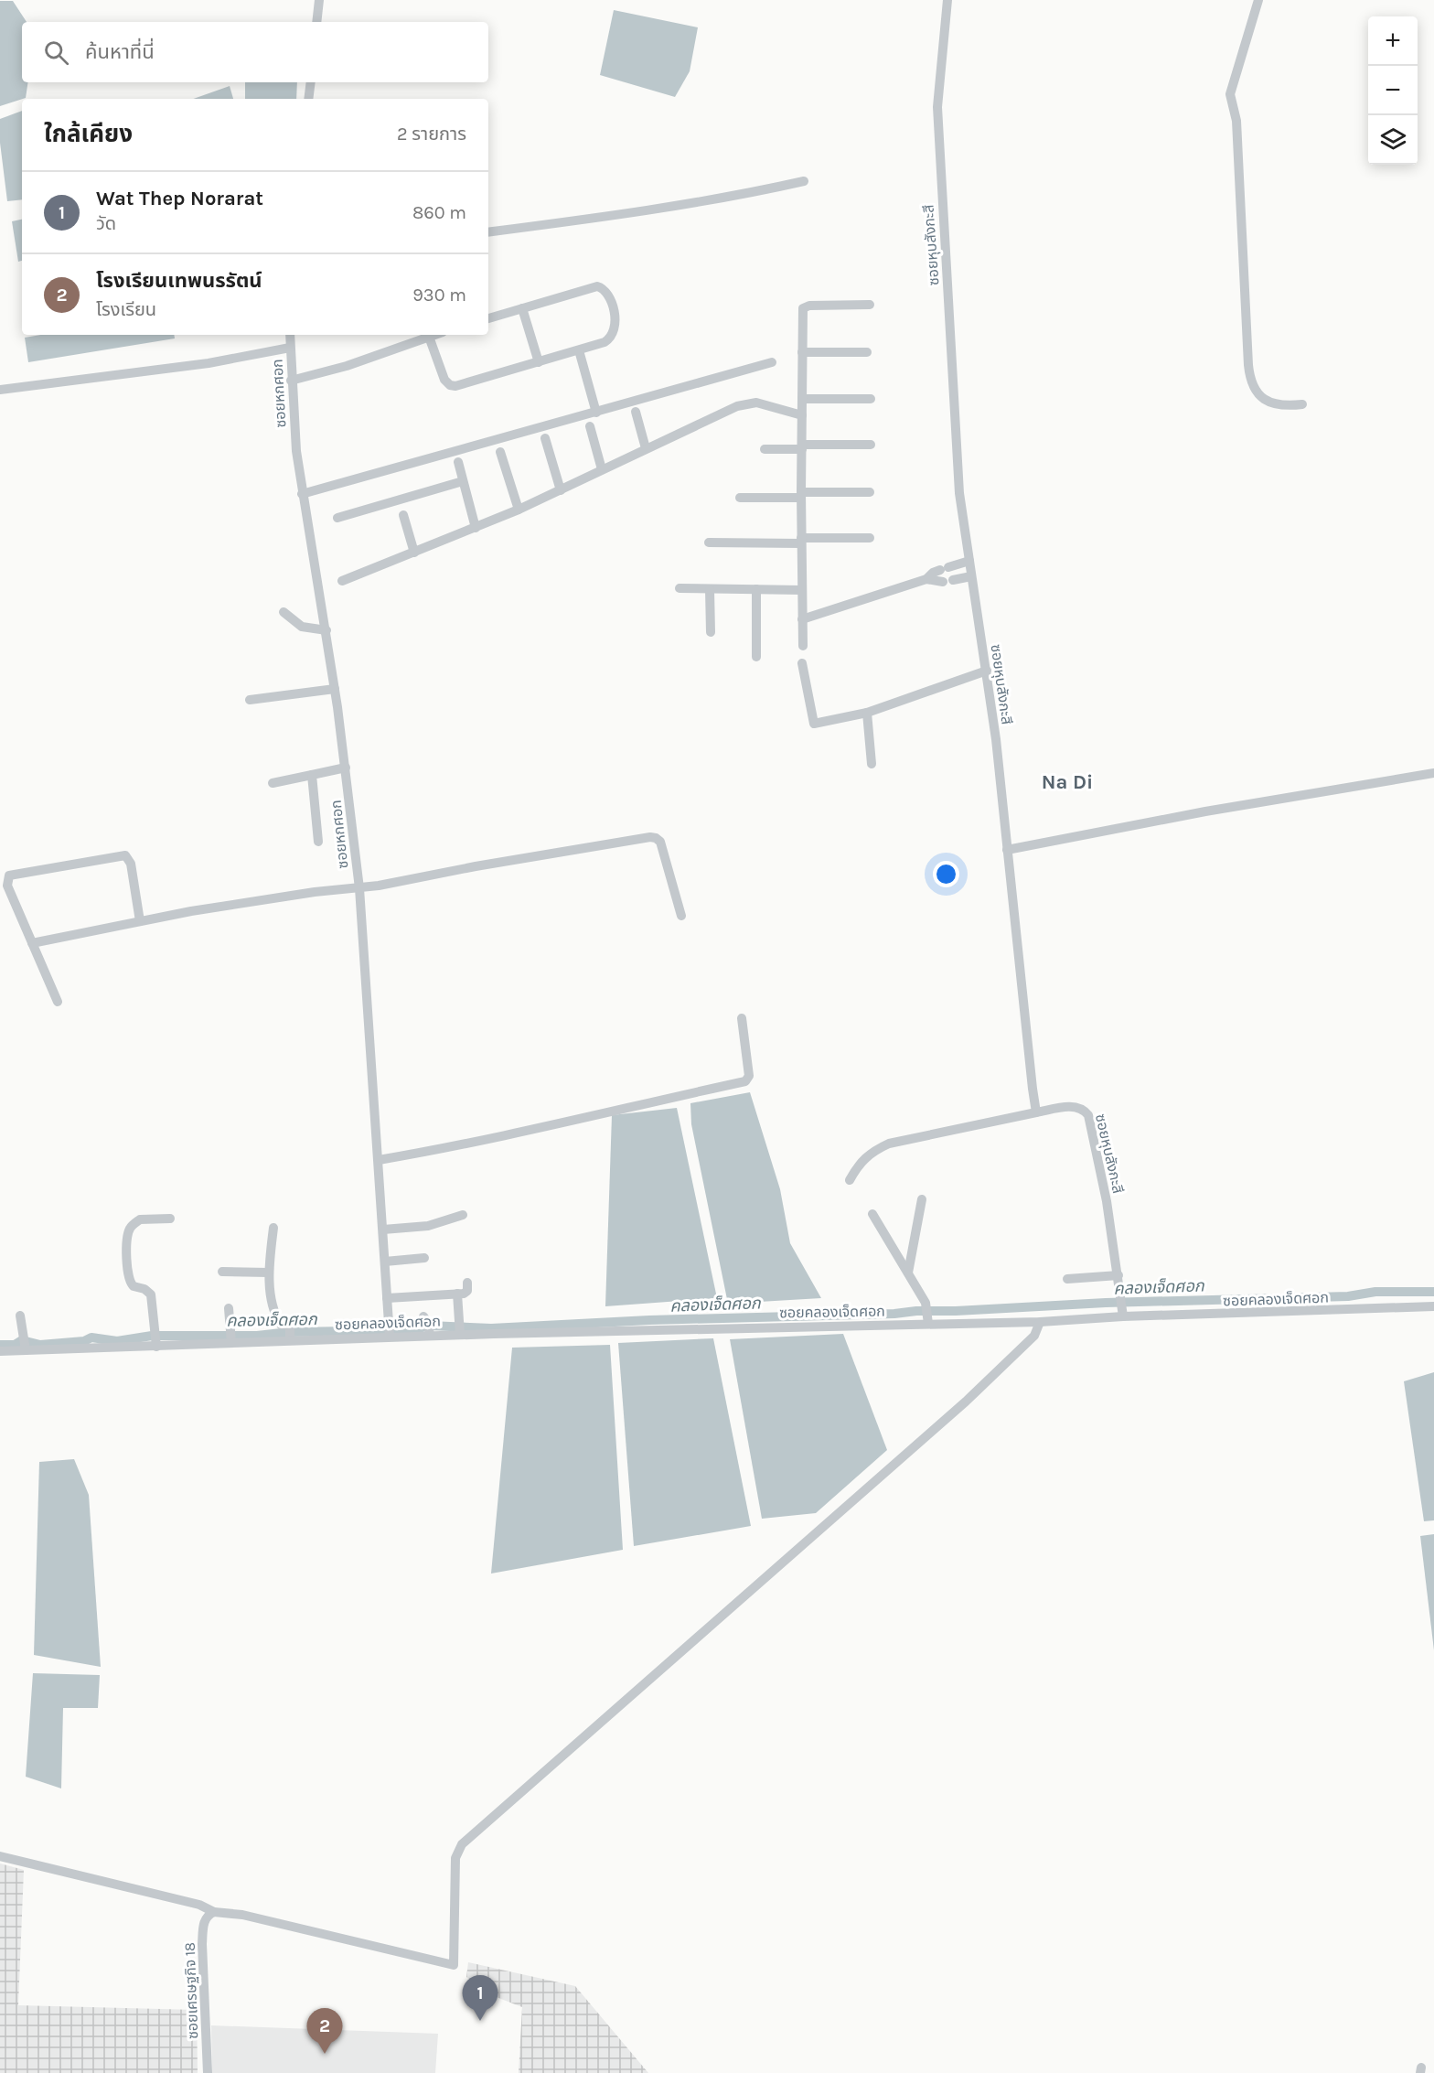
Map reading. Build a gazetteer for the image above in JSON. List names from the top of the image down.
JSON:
{
  "streets": {
    "street": [
      "ซอยหุบสังกะสี",
      "ซอยหกศอก",
      "ซอยคลองเจ็ดศอก",
      "ซอยเศรษฐกิจ 18"
    ]
  },
  "crossings": [
    ["ซอยหุบสังกะสี", "ซอยคลองเจ็ดศอก"],
    ["ซอยหกศอก", "ซอยคลองเจ็ดศอก"]
  ],
  "districts": ["Na Di"],
  "water": ["คลองเจ็ดศอก"],
  "page": {
    "map_buttons": ["+", "−"],
    "search": "ค้นหาที่นี่",
    "heading": ["ใกล้เคียง", "2 รายการ"],
    "list": [
      {
        "mark": "1",
        "name": "Wat Thep Norarat",
        "note": "วัด",
        "value": "860 m"
      },
      {
        "mark": "2",
        "name": "โรงเรียนเทพนรรัตน์",
        "note": "โรงเรียน",
        "value": "930 m"
      }
    ],
    "pins": ["1", "2"]
  }
}
